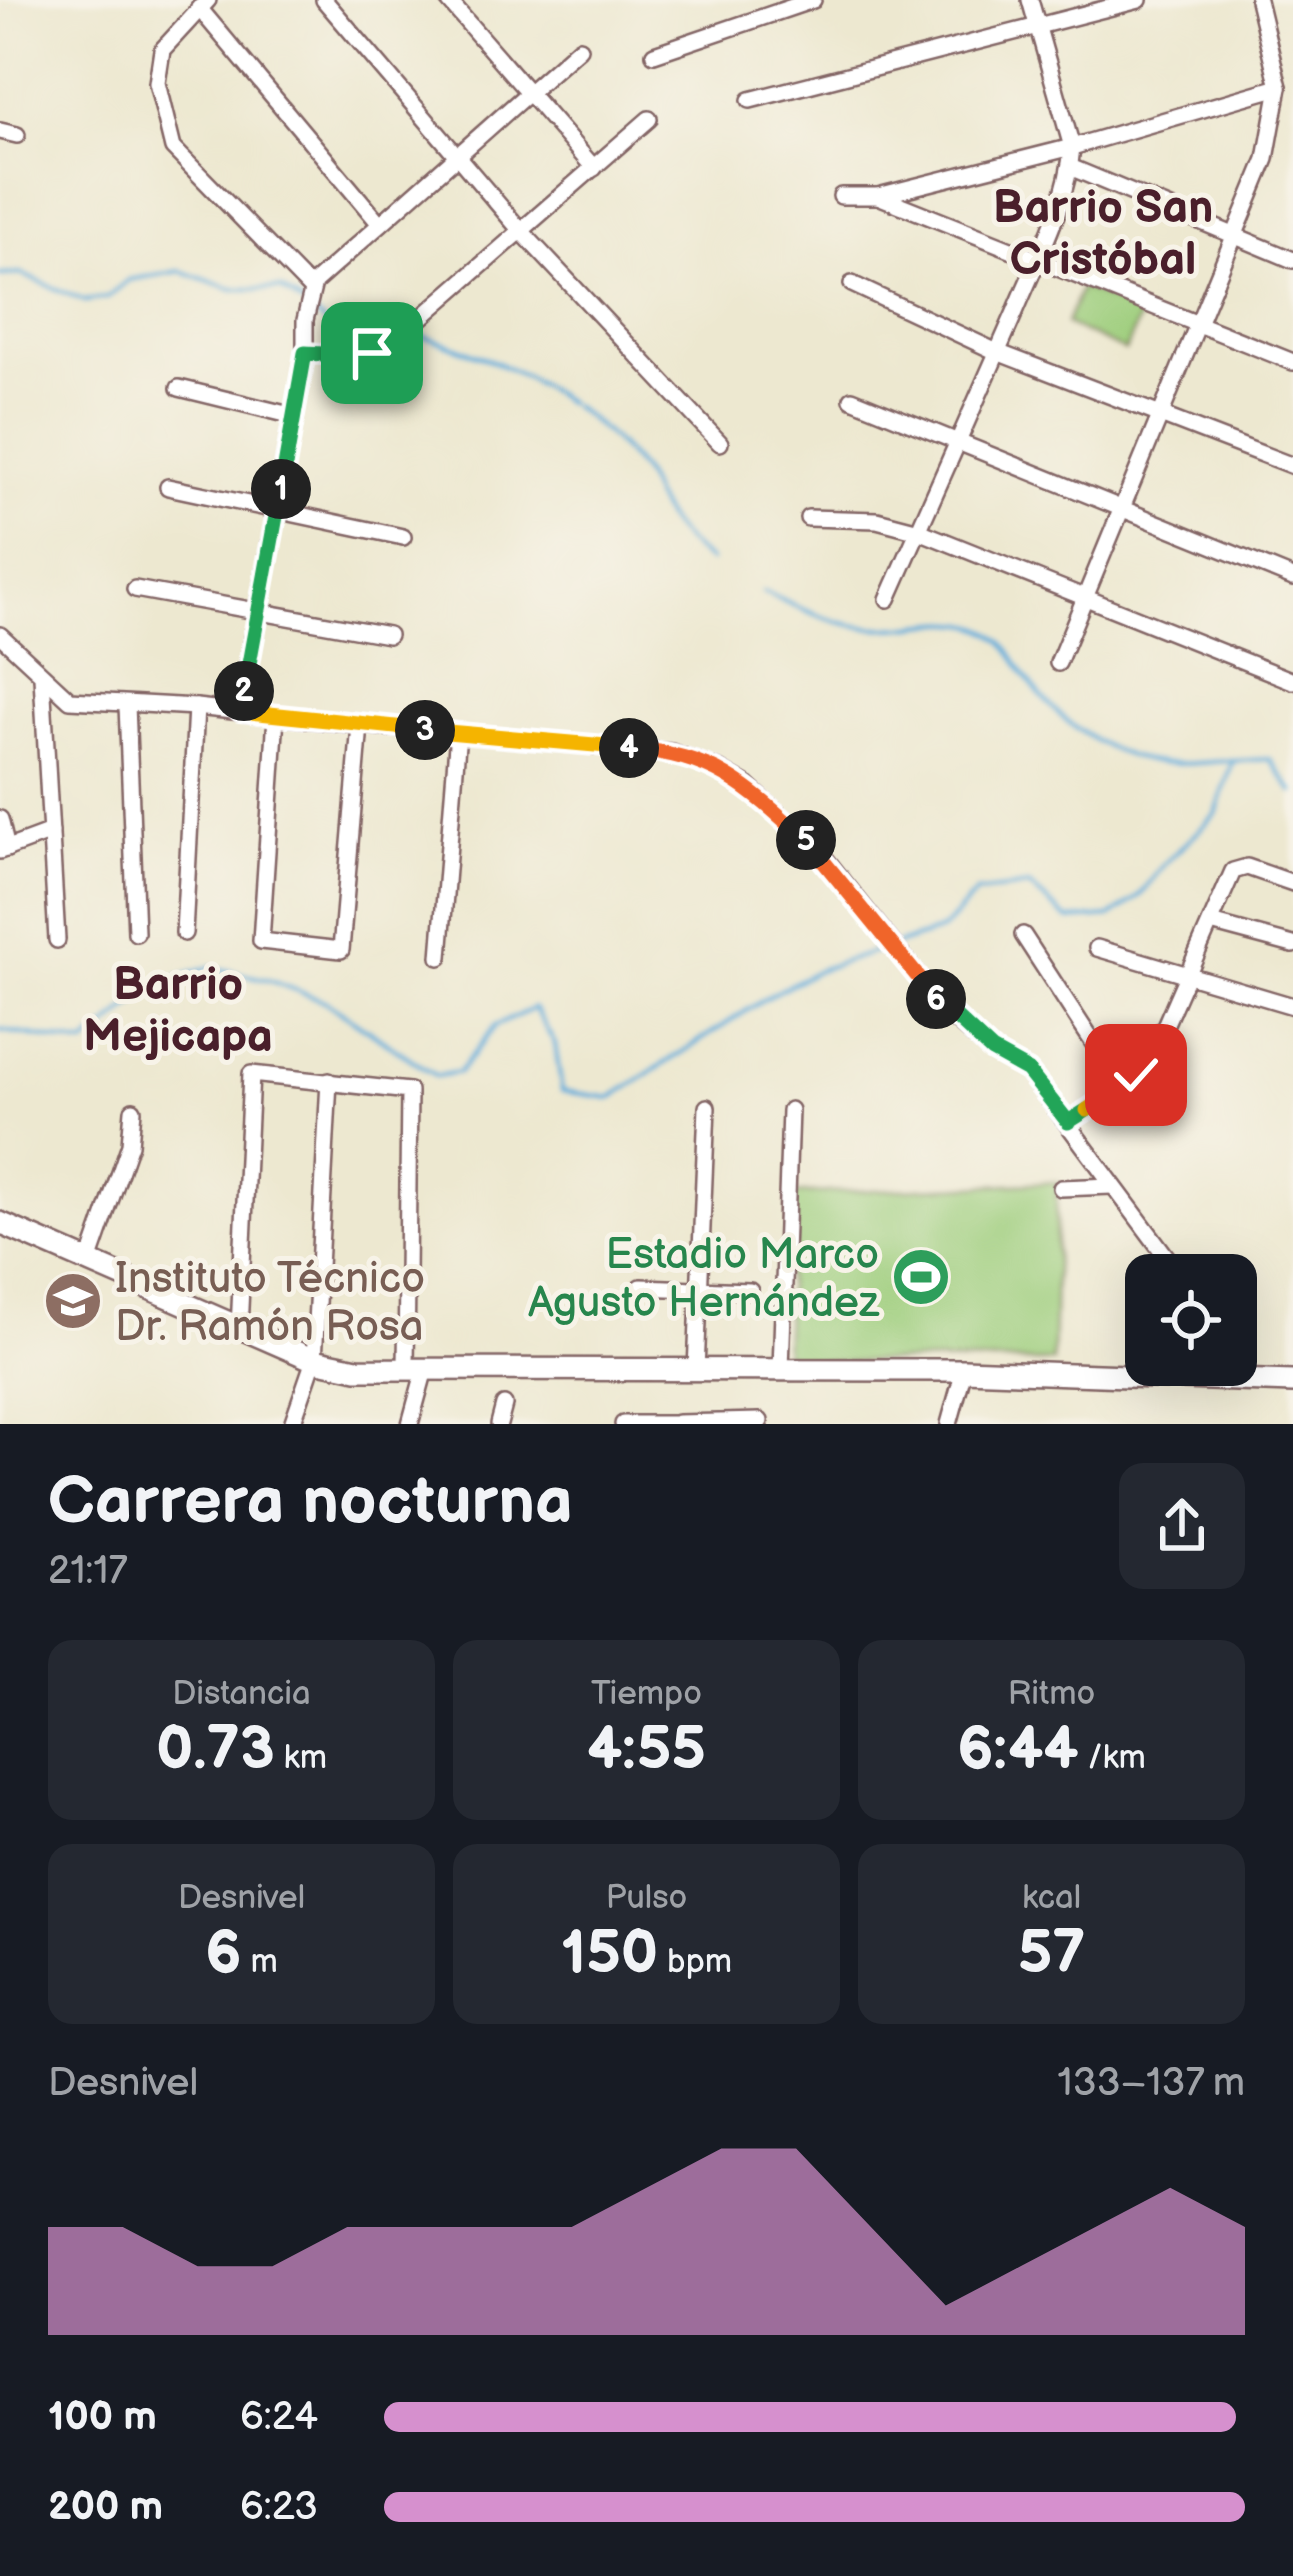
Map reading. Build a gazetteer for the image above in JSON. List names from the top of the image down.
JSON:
{
  "districts": ["Barrio San Cristóbal", "Barrio Mejicapa"],
  "places": {
    "sports": ["Estadio Marco Agusto Hernández"],
    "school or university": ["Instituto Técnico Dr. Ramón Rosa"]
  },
  "page": {
    "pins": [
      "1",
      "2",
      "3",
      "4",
      "5",
      "6"
    ],
    "heading": ["Carrera nocturna", "21:17"],
    "stats": [
      ["Distancia", "0.73 km"],
      ["Tiempo", "4:55"],
      ["Ritmo", "6:44 /km"],
      ["Desnivel", "6 m"],
      ["Pulso", "150 bpm"],
      ["kcal", "57"]
    ],
    "chart": ["Desnivel", "133–137 m"],
    "list": [
      {
        "name": "100 m",
        "note": "6:24"
      },
      {
        "name": "200 m",
        "note": "6:23"
      }
    ]
  }
}
